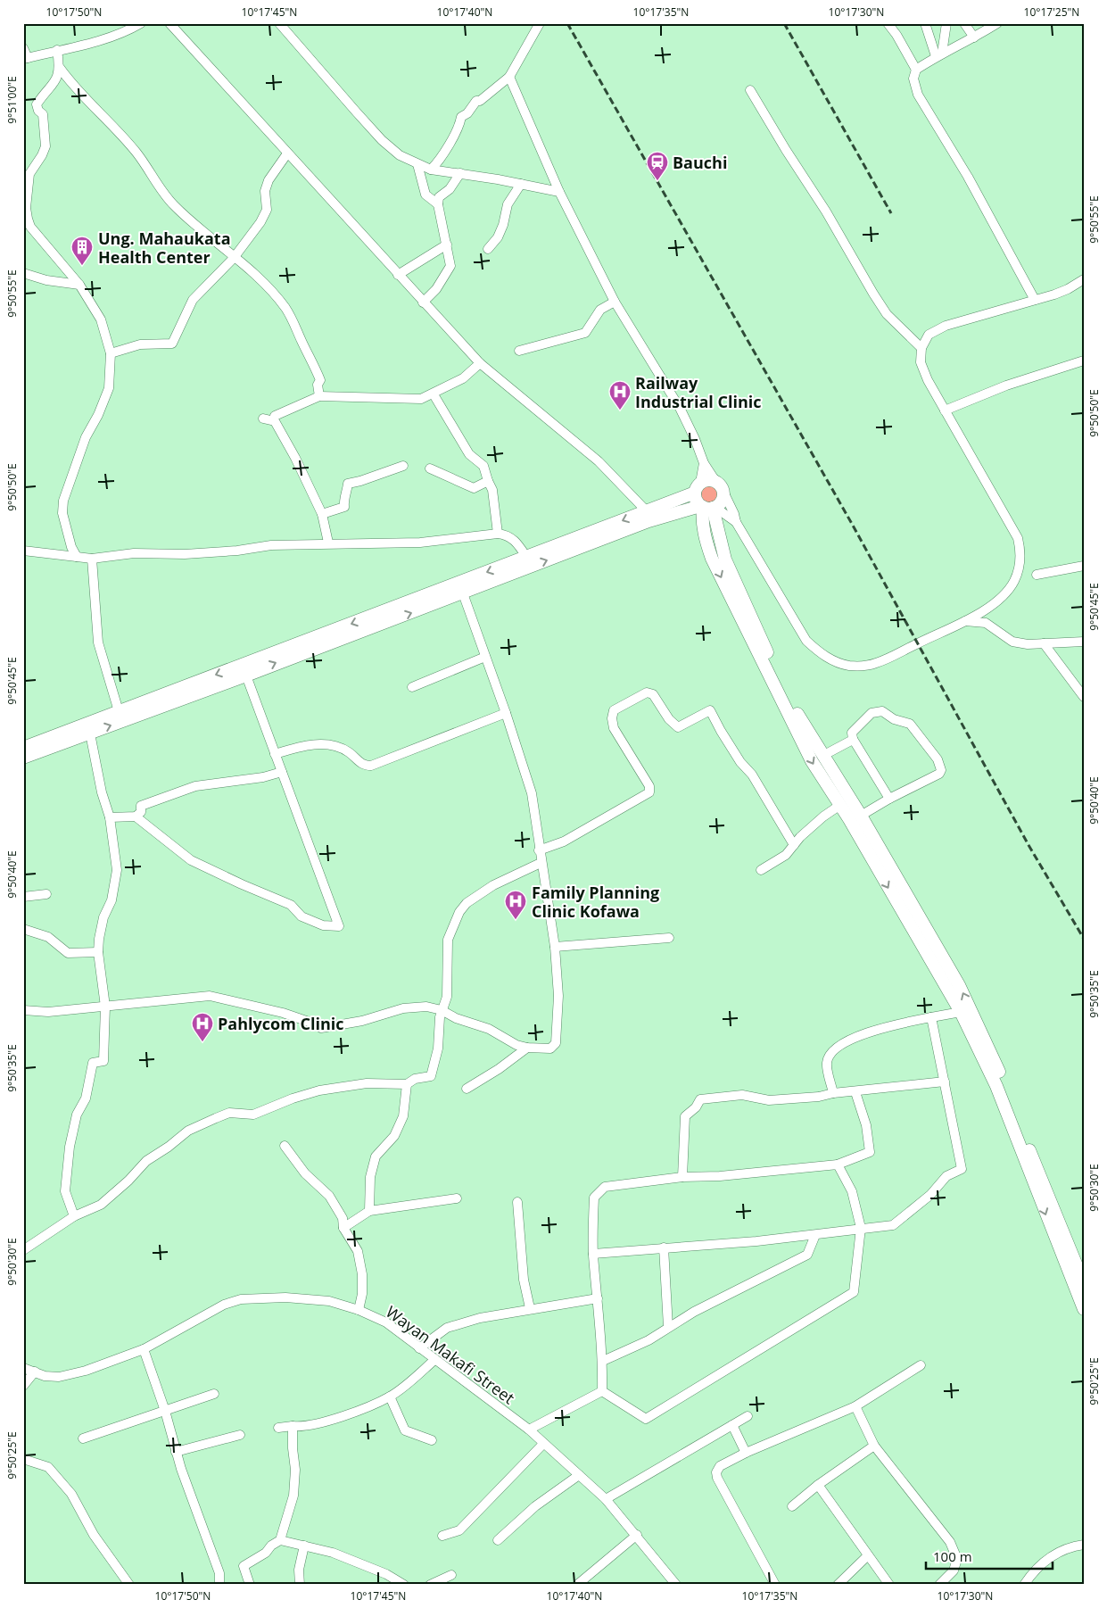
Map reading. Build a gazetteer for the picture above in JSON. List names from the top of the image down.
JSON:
{
  "streets": {
    "street": ["Wayan Makafi Street"]
  },
  "places": {
    "station": ["Bauchi"],
    "building": ["Ung. Mahaukata Health Center"],
    "hospital": ["Railway Industrial Clinic", "Family Planning Clinic Kofawa", "Pahlycom Clinic"]
  },
  "scale_bar": "100 m",
  "coordinates": [
    "10°17'50\"N",
    "10°17'45\"N",
    "10°17'40\"N",
    "10°17'35\"N",
    "10°17'30\"N",
    "10°17'25\"N",
    "9°51'00\"E",
    "9°50'55\"E",
    "9°50'50\"E",
    "9°50'45\"E",
    "9°50'40\"E",
    "9°50'35\"E",
    "9°50'30\"E",
    "9°50'25\"E"
  ]
}
